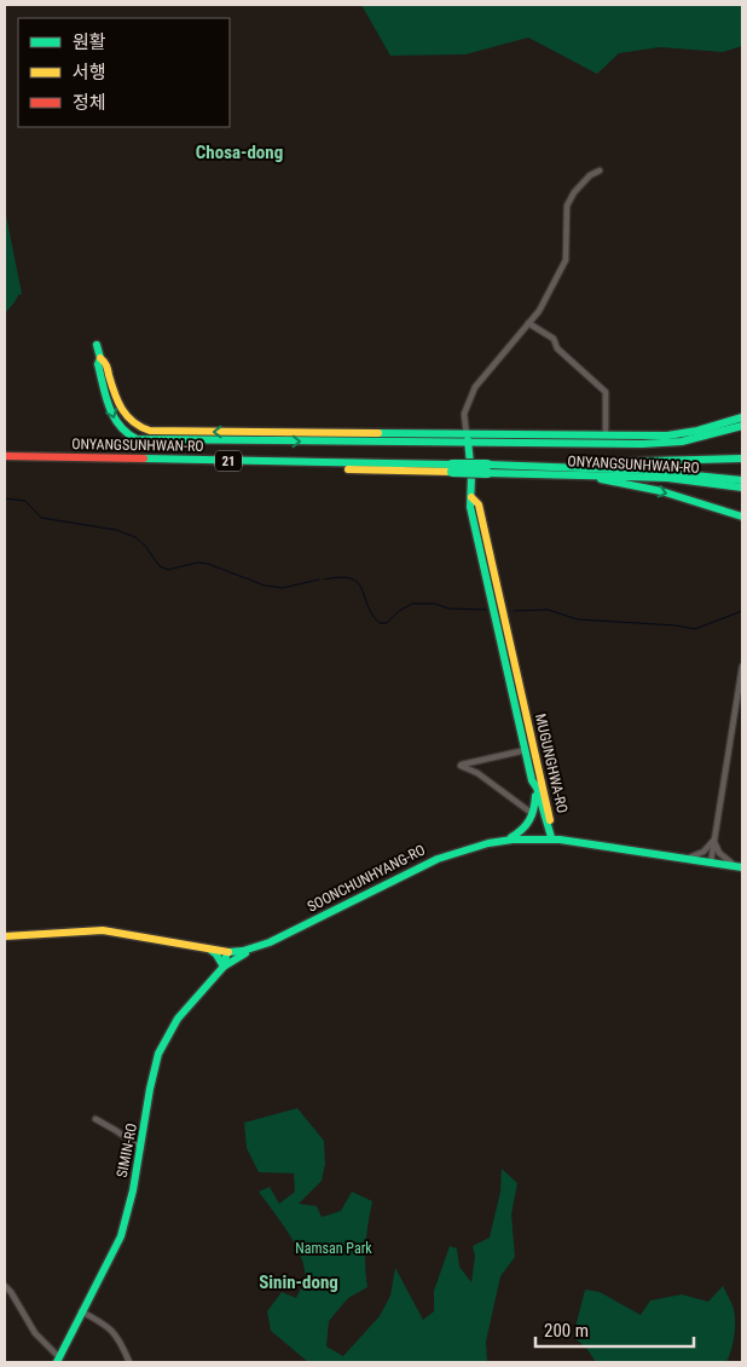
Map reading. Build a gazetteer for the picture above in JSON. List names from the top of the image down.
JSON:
{
  "streets": {
    "main road": [
      "ONYANGSUNHWAN-RO",
      "21",
      "MUGUNGHWA-RO",
      "SOONCHUNHYANG-RO",
      "SIMIN-RO"
    ]
  },
  "crossings": [
    ["ONYANGSUNHWAN-RO", "21"],
    ["MUGUNGHWA-RO", "SOONCHUNHYANG-RO"],
    ["SOONCHUNHYANG-RO", "SIMIN-RO"]
  ],
  "districts": ["Chosa-dong", "Sinin-dong"],
  "parks": ["Namsan Park"],
  "legend": ["원활", "서행", "정체"],
  "scale_bar": "200 m"
}
